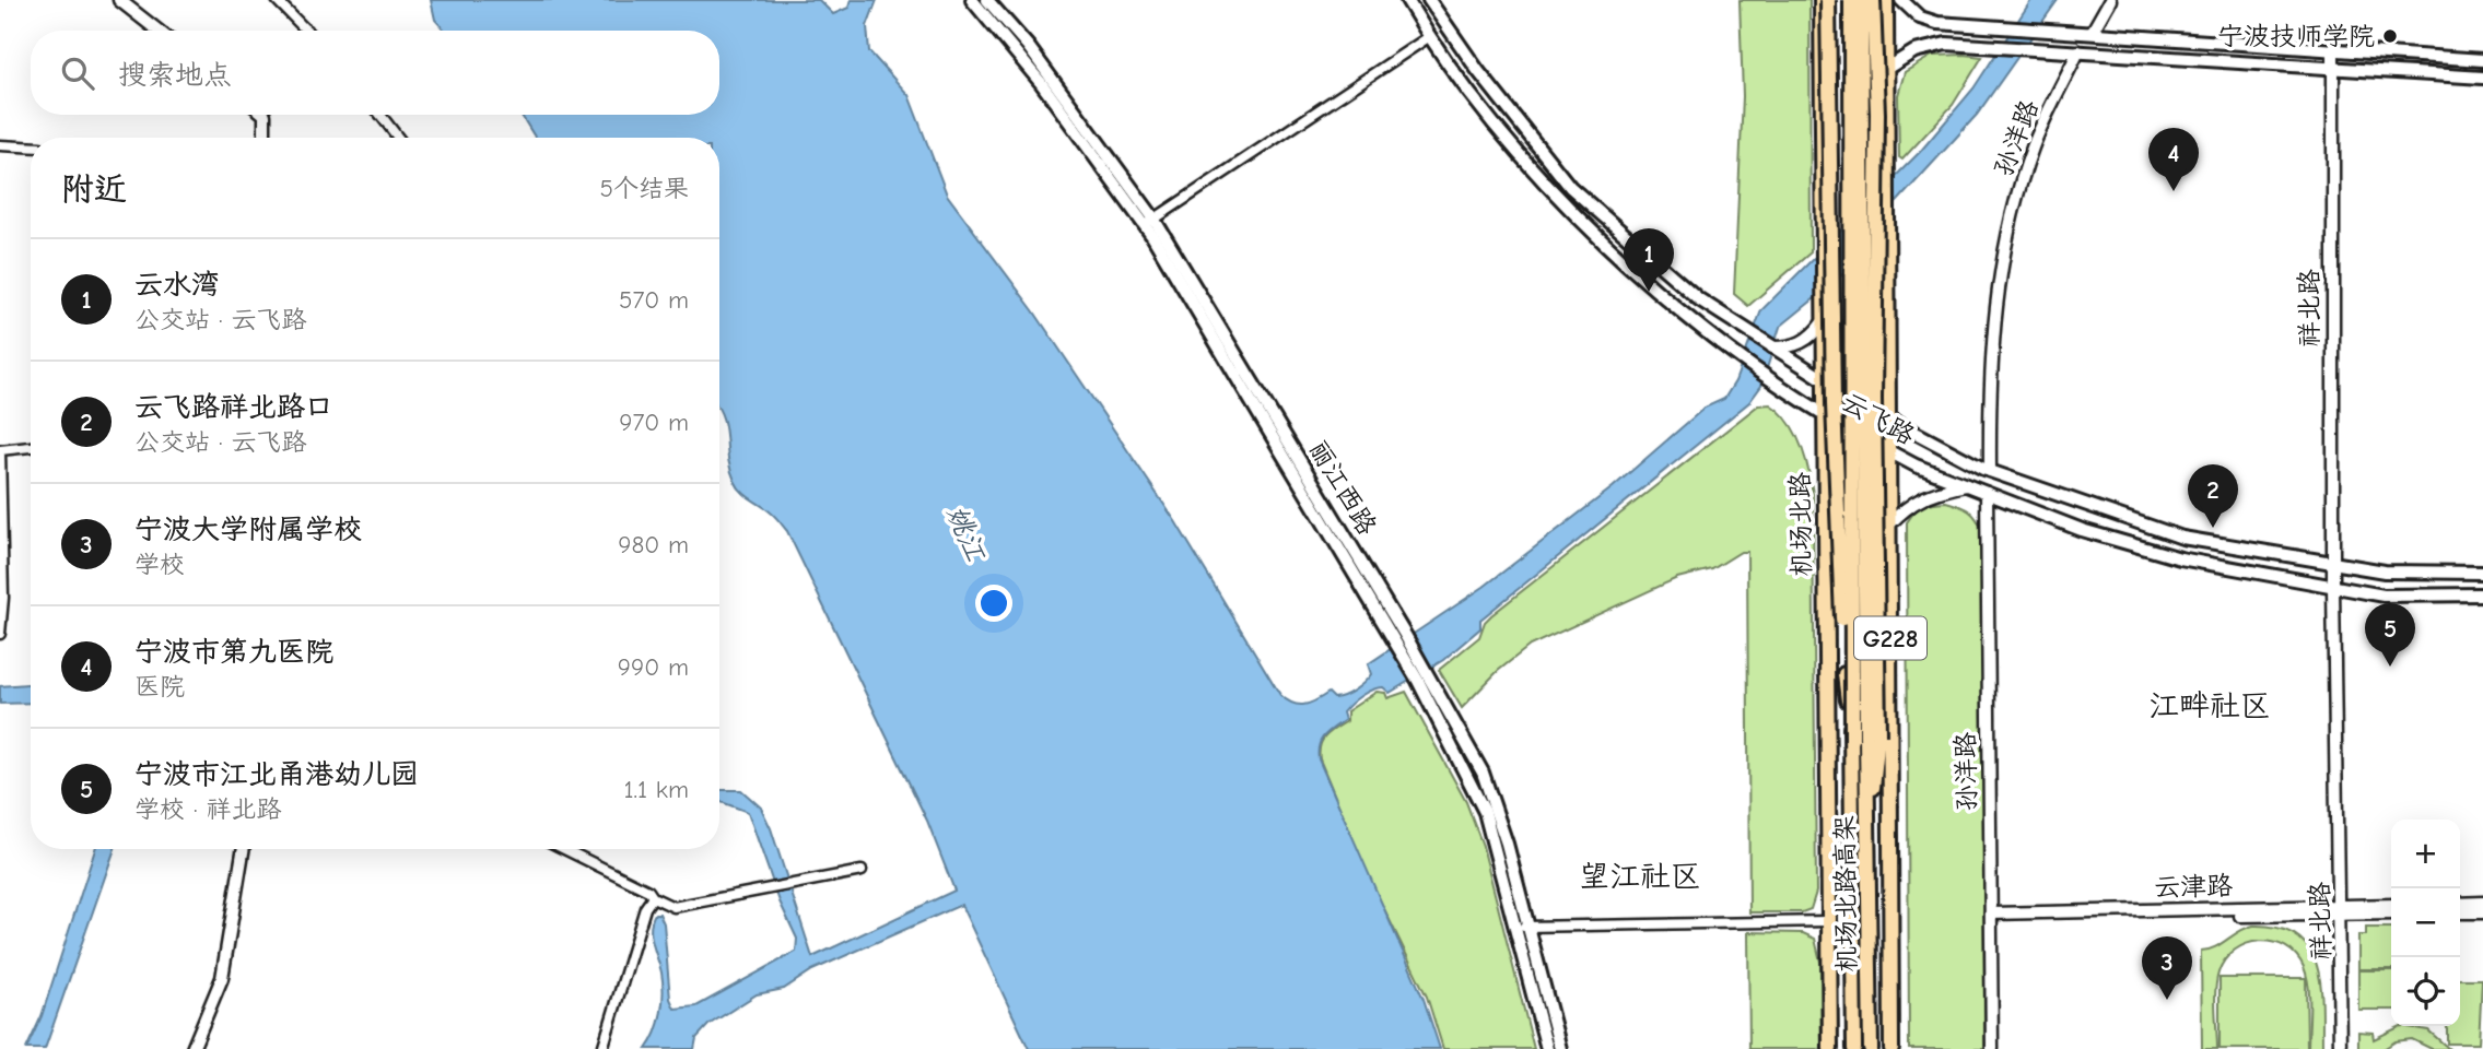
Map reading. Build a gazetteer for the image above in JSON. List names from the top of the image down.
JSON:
{
  "streets": {
    "main road": [
      "云飞路",
      "丽江西路",
      "机场北路",
      "G228",
      "机场北路高架"
    ],
    "street": ["孙洋路", "祥北路", "云津路"]
  },
  "crossings": [
    ["孙洋路", "云飞路"],
    ["孙洋路", "云津路"],
    ["祥北路", "云飞路"],
    ["祥北路", "云津路"],
    ["云飞路", "机场北路"],
    ["云飞路", "G228"],
    ["机场北路", "机场北路高架"]
  ],
  "districts": ["江畔社区", "望江社区"],
  "water": ["姚江"],
  "places": ["宁波技师学院"],
  "page": {
    "search": "搜索地点",
    "pins": [
      "4",
      "1",
      "2",
      "5",
      "3"
    ],
    "heading": ["附近", "5个结果"],
    "list": [
      {
        "mark": "1",
        "name": "云水湾",
        "note": "公交站 · 云飞路",
        "value": "570 m"
      },
      {
        "mark": "2",
        "name": "云飞路祥北路口",
        "note": "公交站 · 云飞路",
        "value": "970 m"
      },
      {
        "mark": "3",
        "name": "宁波大学附属学校",
        "note": "学校",
        "value": "980 m"
      },
      {
        "mark": "4",
        "name": "宁波市第九医院",
        "note": "医院",
        "value": "990 m"
      },
      {
        "mark": "5",
        "name": "宁波市江北甬港幼儿园",
        "note": "学校 · 祥北路",
        "value": "1.1 km"
      }
    ],
    "map_buttons": ["+", "−"]
  }
}
